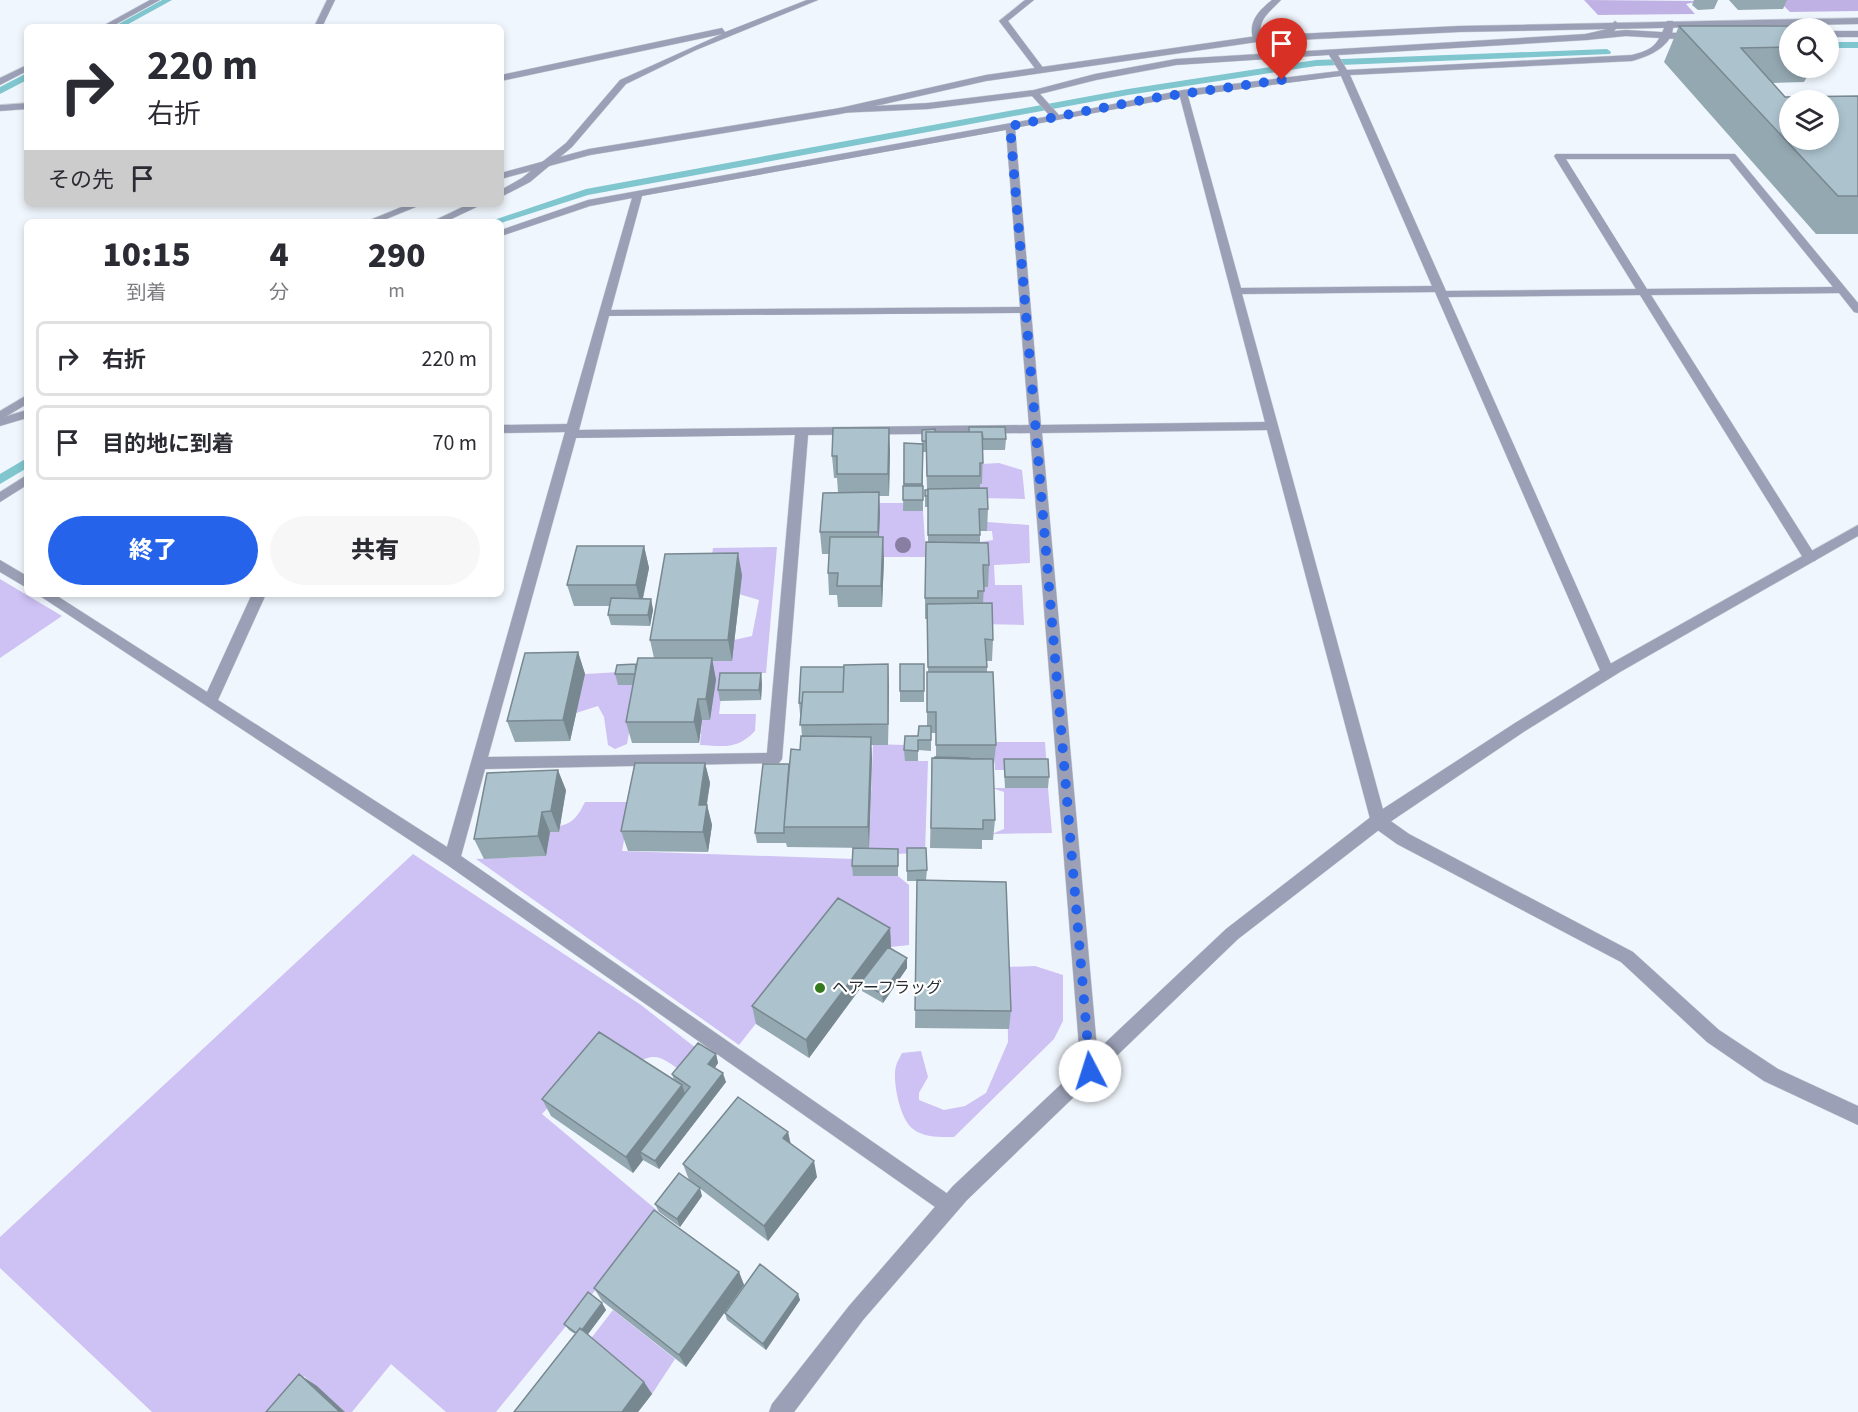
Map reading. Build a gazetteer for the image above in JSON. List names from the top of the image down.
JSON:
{
  "places": ["ヘアーフラッグ"],
  "page": {
    "turn": ["220 m", "右折"],
    "then": "その先",
    "eta": [
      "10:15",
      "到着",
      "4",
      "分",
      "290",
      "m"
    ],
    "list": [
      {
        "name": "右折",
        "value": "220 m"
      },
      {
        "name": "目的地に到着",
        "value": "70 m"
      }
    ],
    "buttons": ["終了", "共有"]
  }
}
